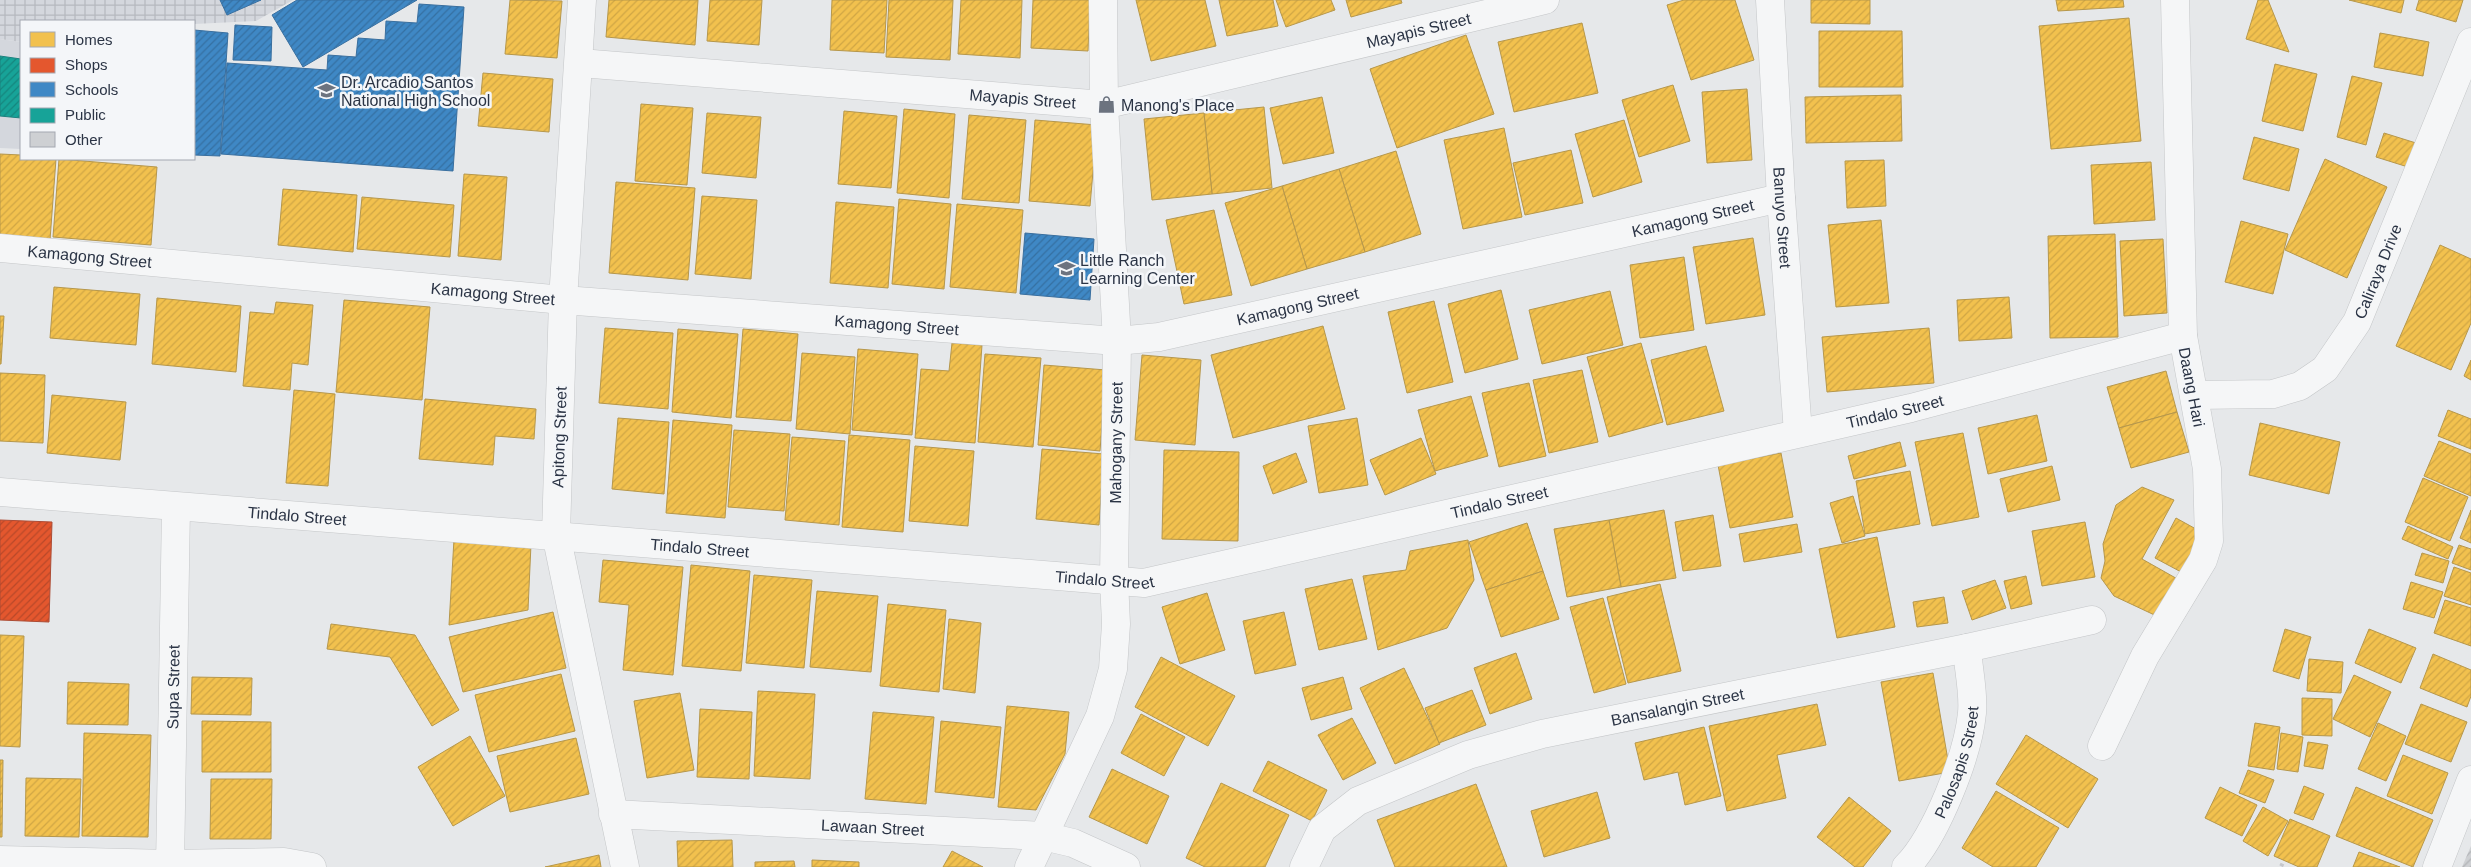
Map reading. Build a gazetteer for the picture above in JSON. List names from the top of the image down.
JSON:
{
  "streets": {
    "street": [
      "Mayapis Street",
      "Banuyo Street",
      "Kamagong Street",
      "Caliraya Drive",
      "Daang Hari",
      "Tindalo Street",
      "Apitong Street",
      "Mahogany Street",
      "Supa Street",
      "Bansalangin Street",
      "Palosapis Street",
      "Lawaan Street"
    ]
  },
  "crossings": [
    ["Mayapis Street", "Apitong Street"],
    ["Mayapis Street", "Mahogany Street"],
    ["Banuyo Street", "Kamagong Street"],
    ["Banuyo Street", "Tindalo Street"],
    ["Kamagong Street", "Apitong Street"],
    ["Kamagong Street", "Mahogany Street"],
    ["Caliraya Drive", "Daang Hari"],
    ["Daang Hari", "Tindalo Street"],
    ["Tindalo Street", "Apitong Street"],
    ["Tindalo Street", "Mahogany Street"],
    ["Tindalo Street", "Supa Street"],
    ["Apitong Street", "Lawaan Street"],
    ["Mahogany Street", "Lawaan Street"],
    ["Bansalangin Street", "Palosapis Street"]
  ],
  "places": {
    "school or university": ["Dr. Arcadio Santos National High School", "Little Ranch Learning Center"],
    "shop": ["Manong's Place"]
  },
  "legend": [
    "Homes",
    "Shops",
    "Schools",
    "Public",
    "Other"
  ]
}
